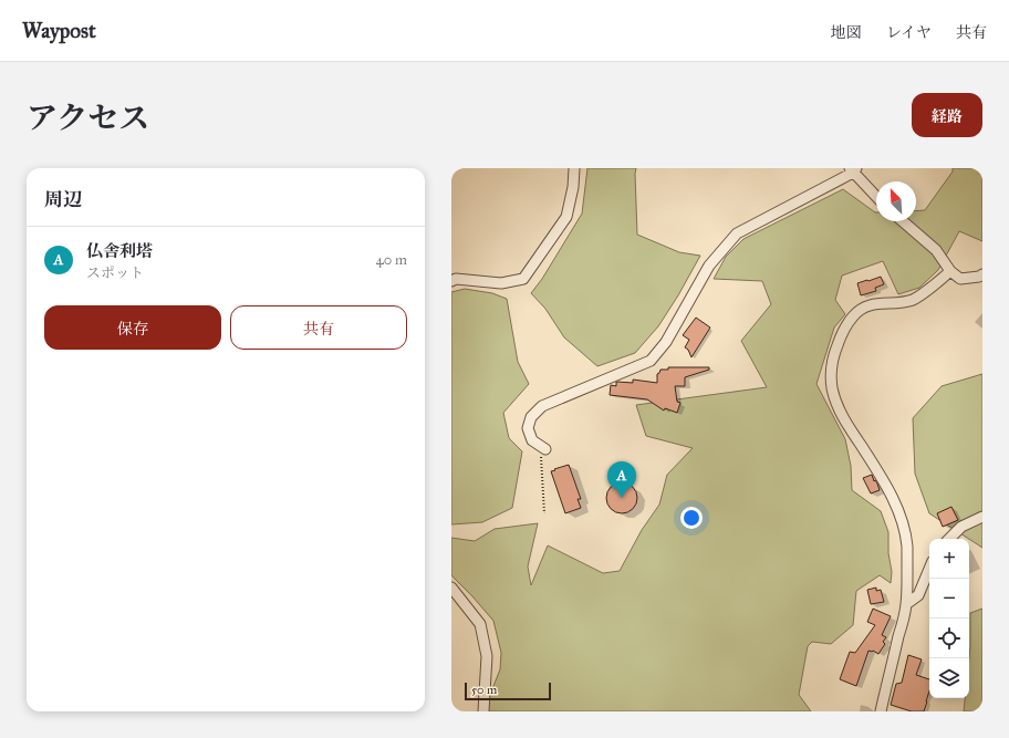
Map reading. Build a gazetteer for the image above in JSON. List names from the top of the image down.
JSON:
{
  "scale_bar": "50 m",
  "north": "top left",
  "page": {
    "header": "Waypost",
    "nav": ["地図", "レイヤ", "共有"],
    "title": "アクセス",
    "buttons": [
      "経路",
      ["保存", "共有"]
    ],
    "heading": "周辺",
    "list": [
      {
        "mark": "A",
        "name": "仏舎利塔",
        "note": "スポット",
        "value": "40 m"
      }
    ],
    "pins": "A",
    "map_buttons": ["+", "−"],
    "scale": "50 m"
  }
}
